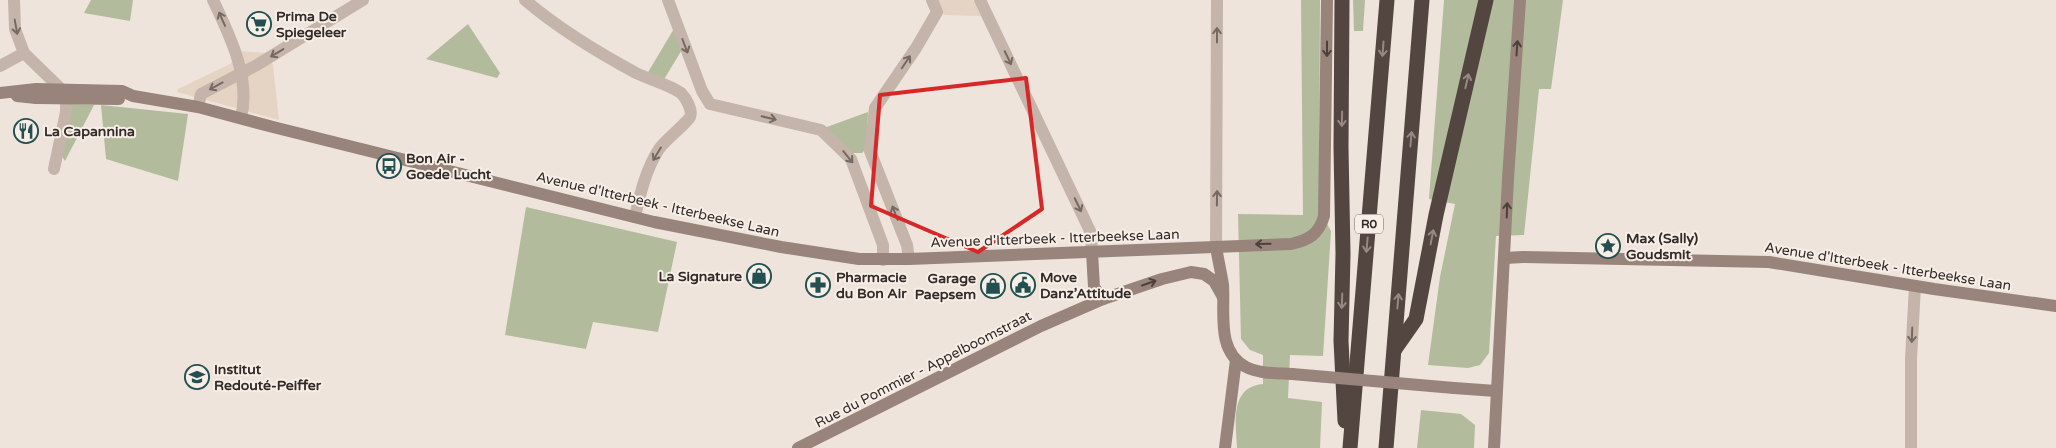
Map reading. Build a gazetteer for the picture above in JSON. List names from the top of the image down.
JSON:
{
  "streets": {
    "highway": ["R0"],
    "main road": ["Avenue d'Itterbeek - Itterbeekse Laan", "Rue du Pommier - Appelboomstraat"]
  },
  "places": {
    "supermarket": ["Prima De Spiegeleer"],
    "restaurant": ["La Capannina"],
    "bus stop": ["Bon Air - Goede Lucht"],
    "place": ["Max (Sally) Goudsmit"],
    "shop": ["La Signature", "Garage Paepsem"],
    "pharmacy": ["Pharmacie du Bon Air"],
    "public building": ["Move Danz’Attitude"],
    "school or university": ["Institut Redouté-Peiffer"]
  }
}
